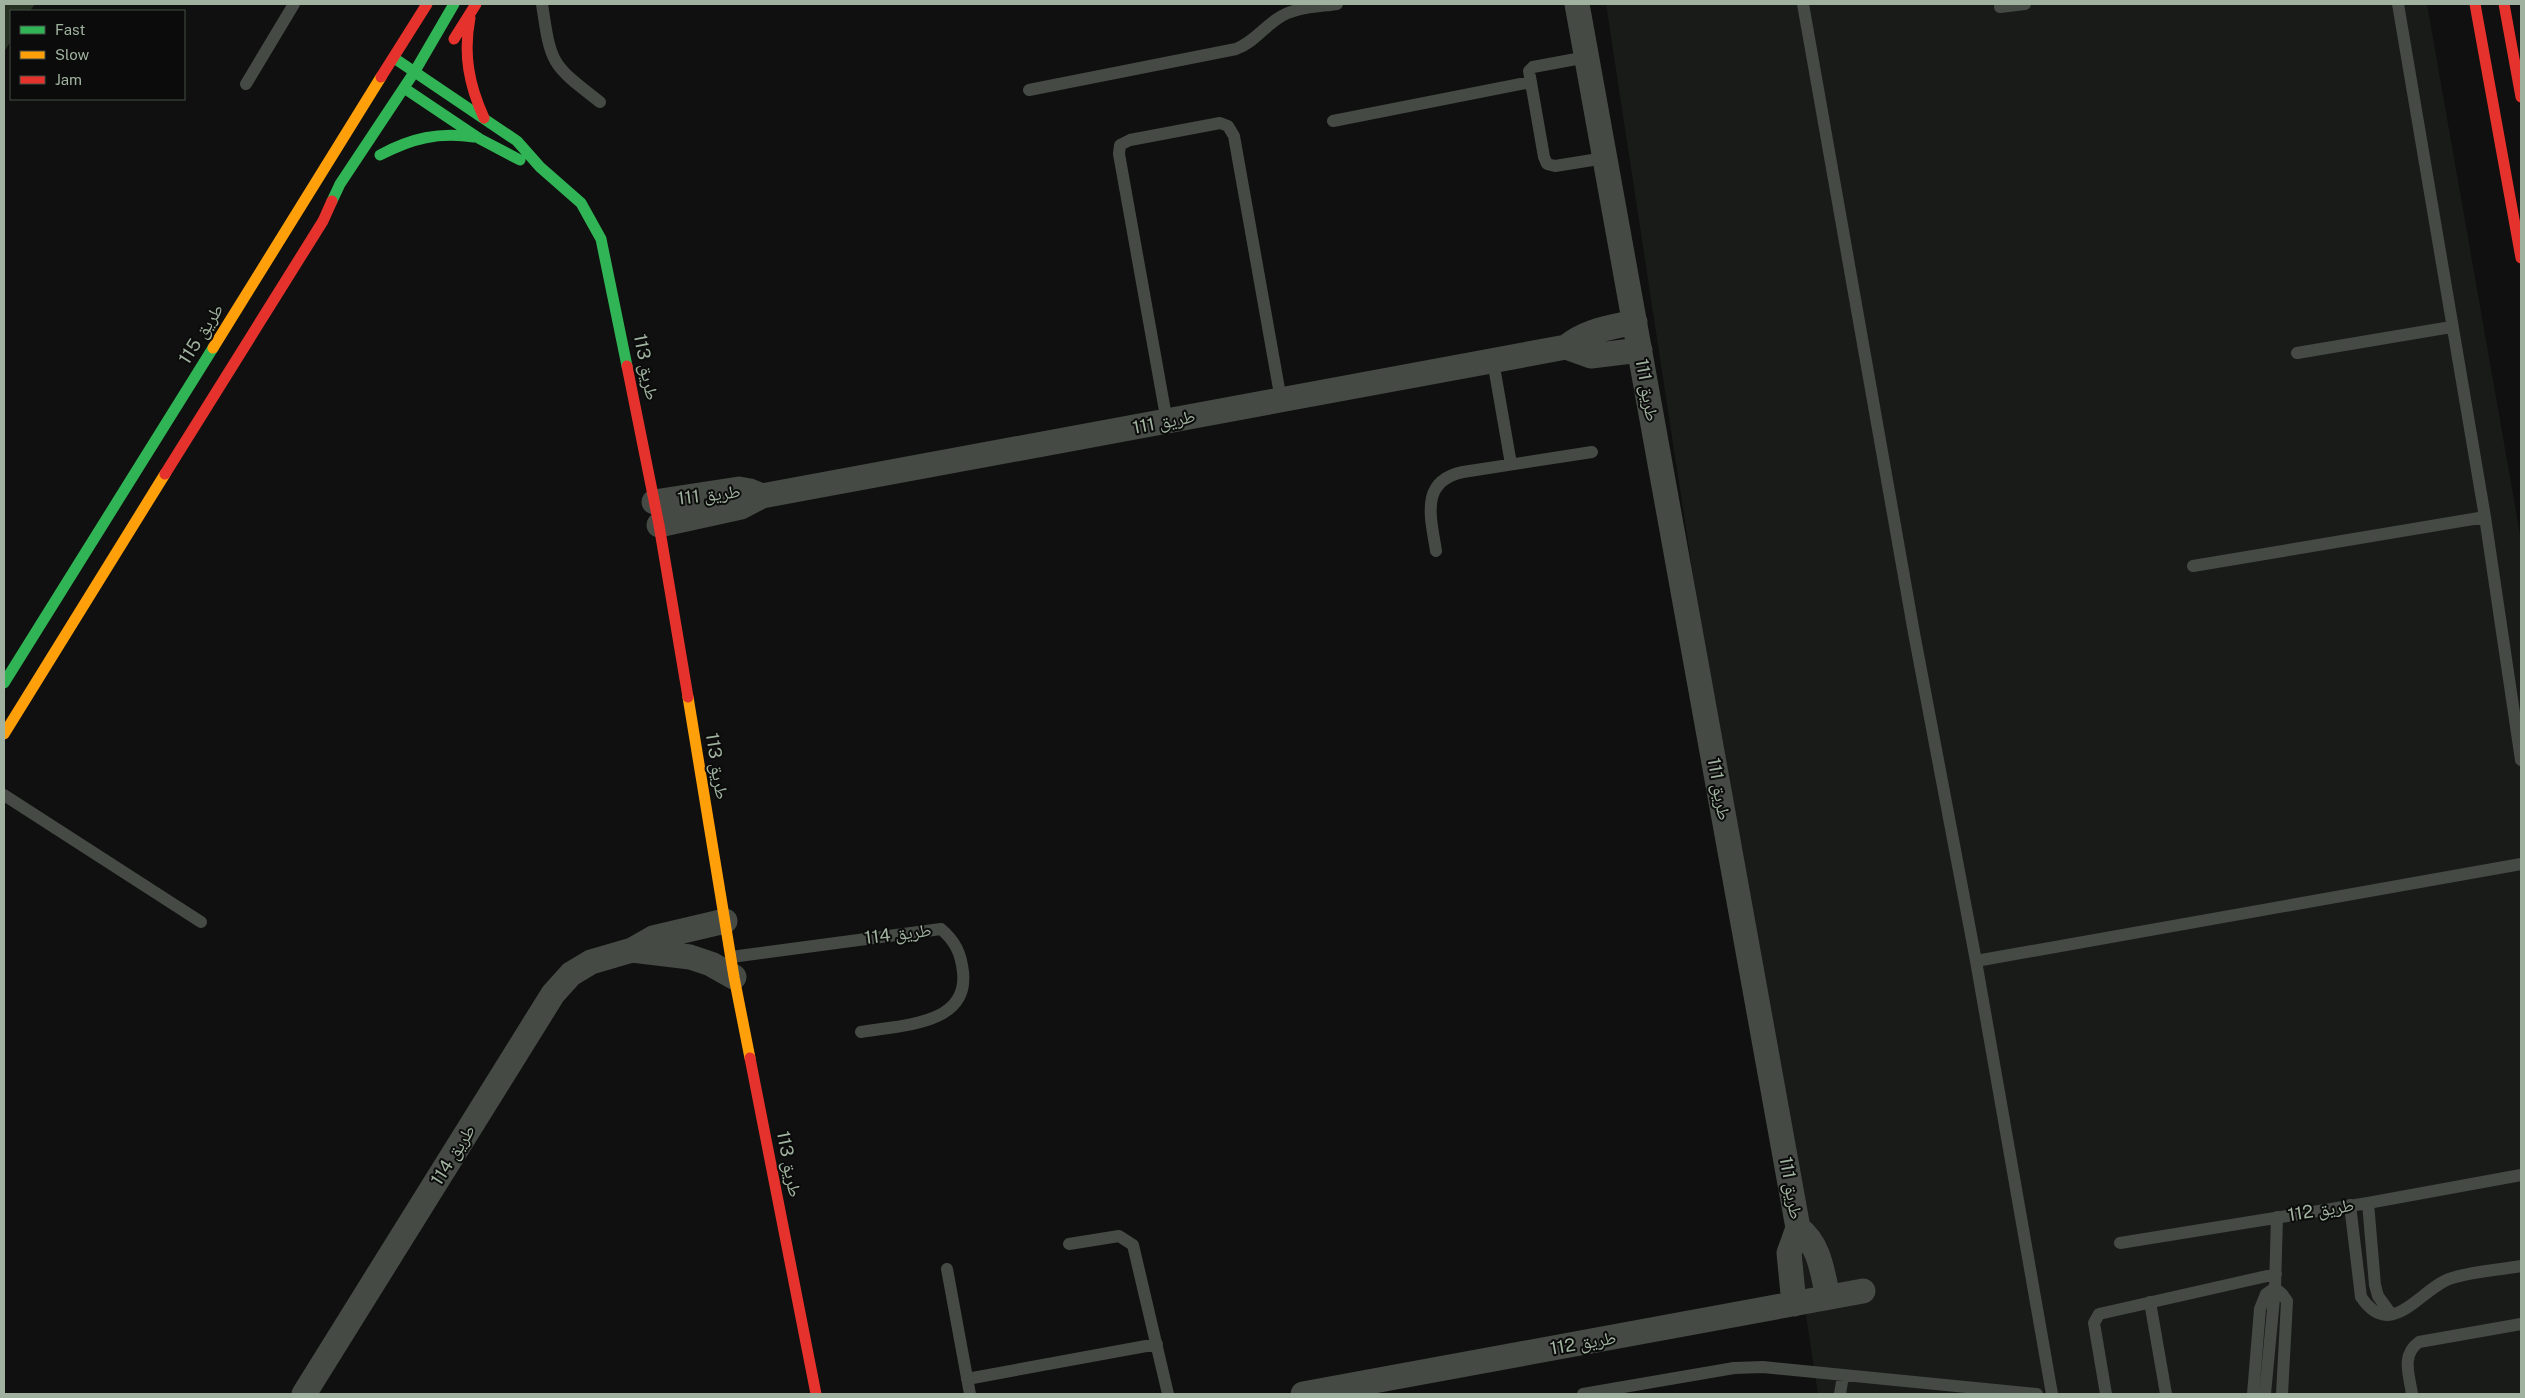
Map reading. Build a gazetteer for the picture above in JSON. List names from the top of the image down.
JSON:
{
  "streets": {
    "street": [
      "طريق 115",
      "طريق 113",
      "طريق 111",
      "طريق 114",
      "طريق 112"
    ]
  },
  "crossings": [
    ["طريق 115", "طريق 113"],
    ["طريق 113", "طريق 111"],
    ["طريق 113", "طريق 114"],
    ["طريق 111", "طريق 112"]
  ],
  "legend": ["Fast", "Slow", "Jam"]
}
